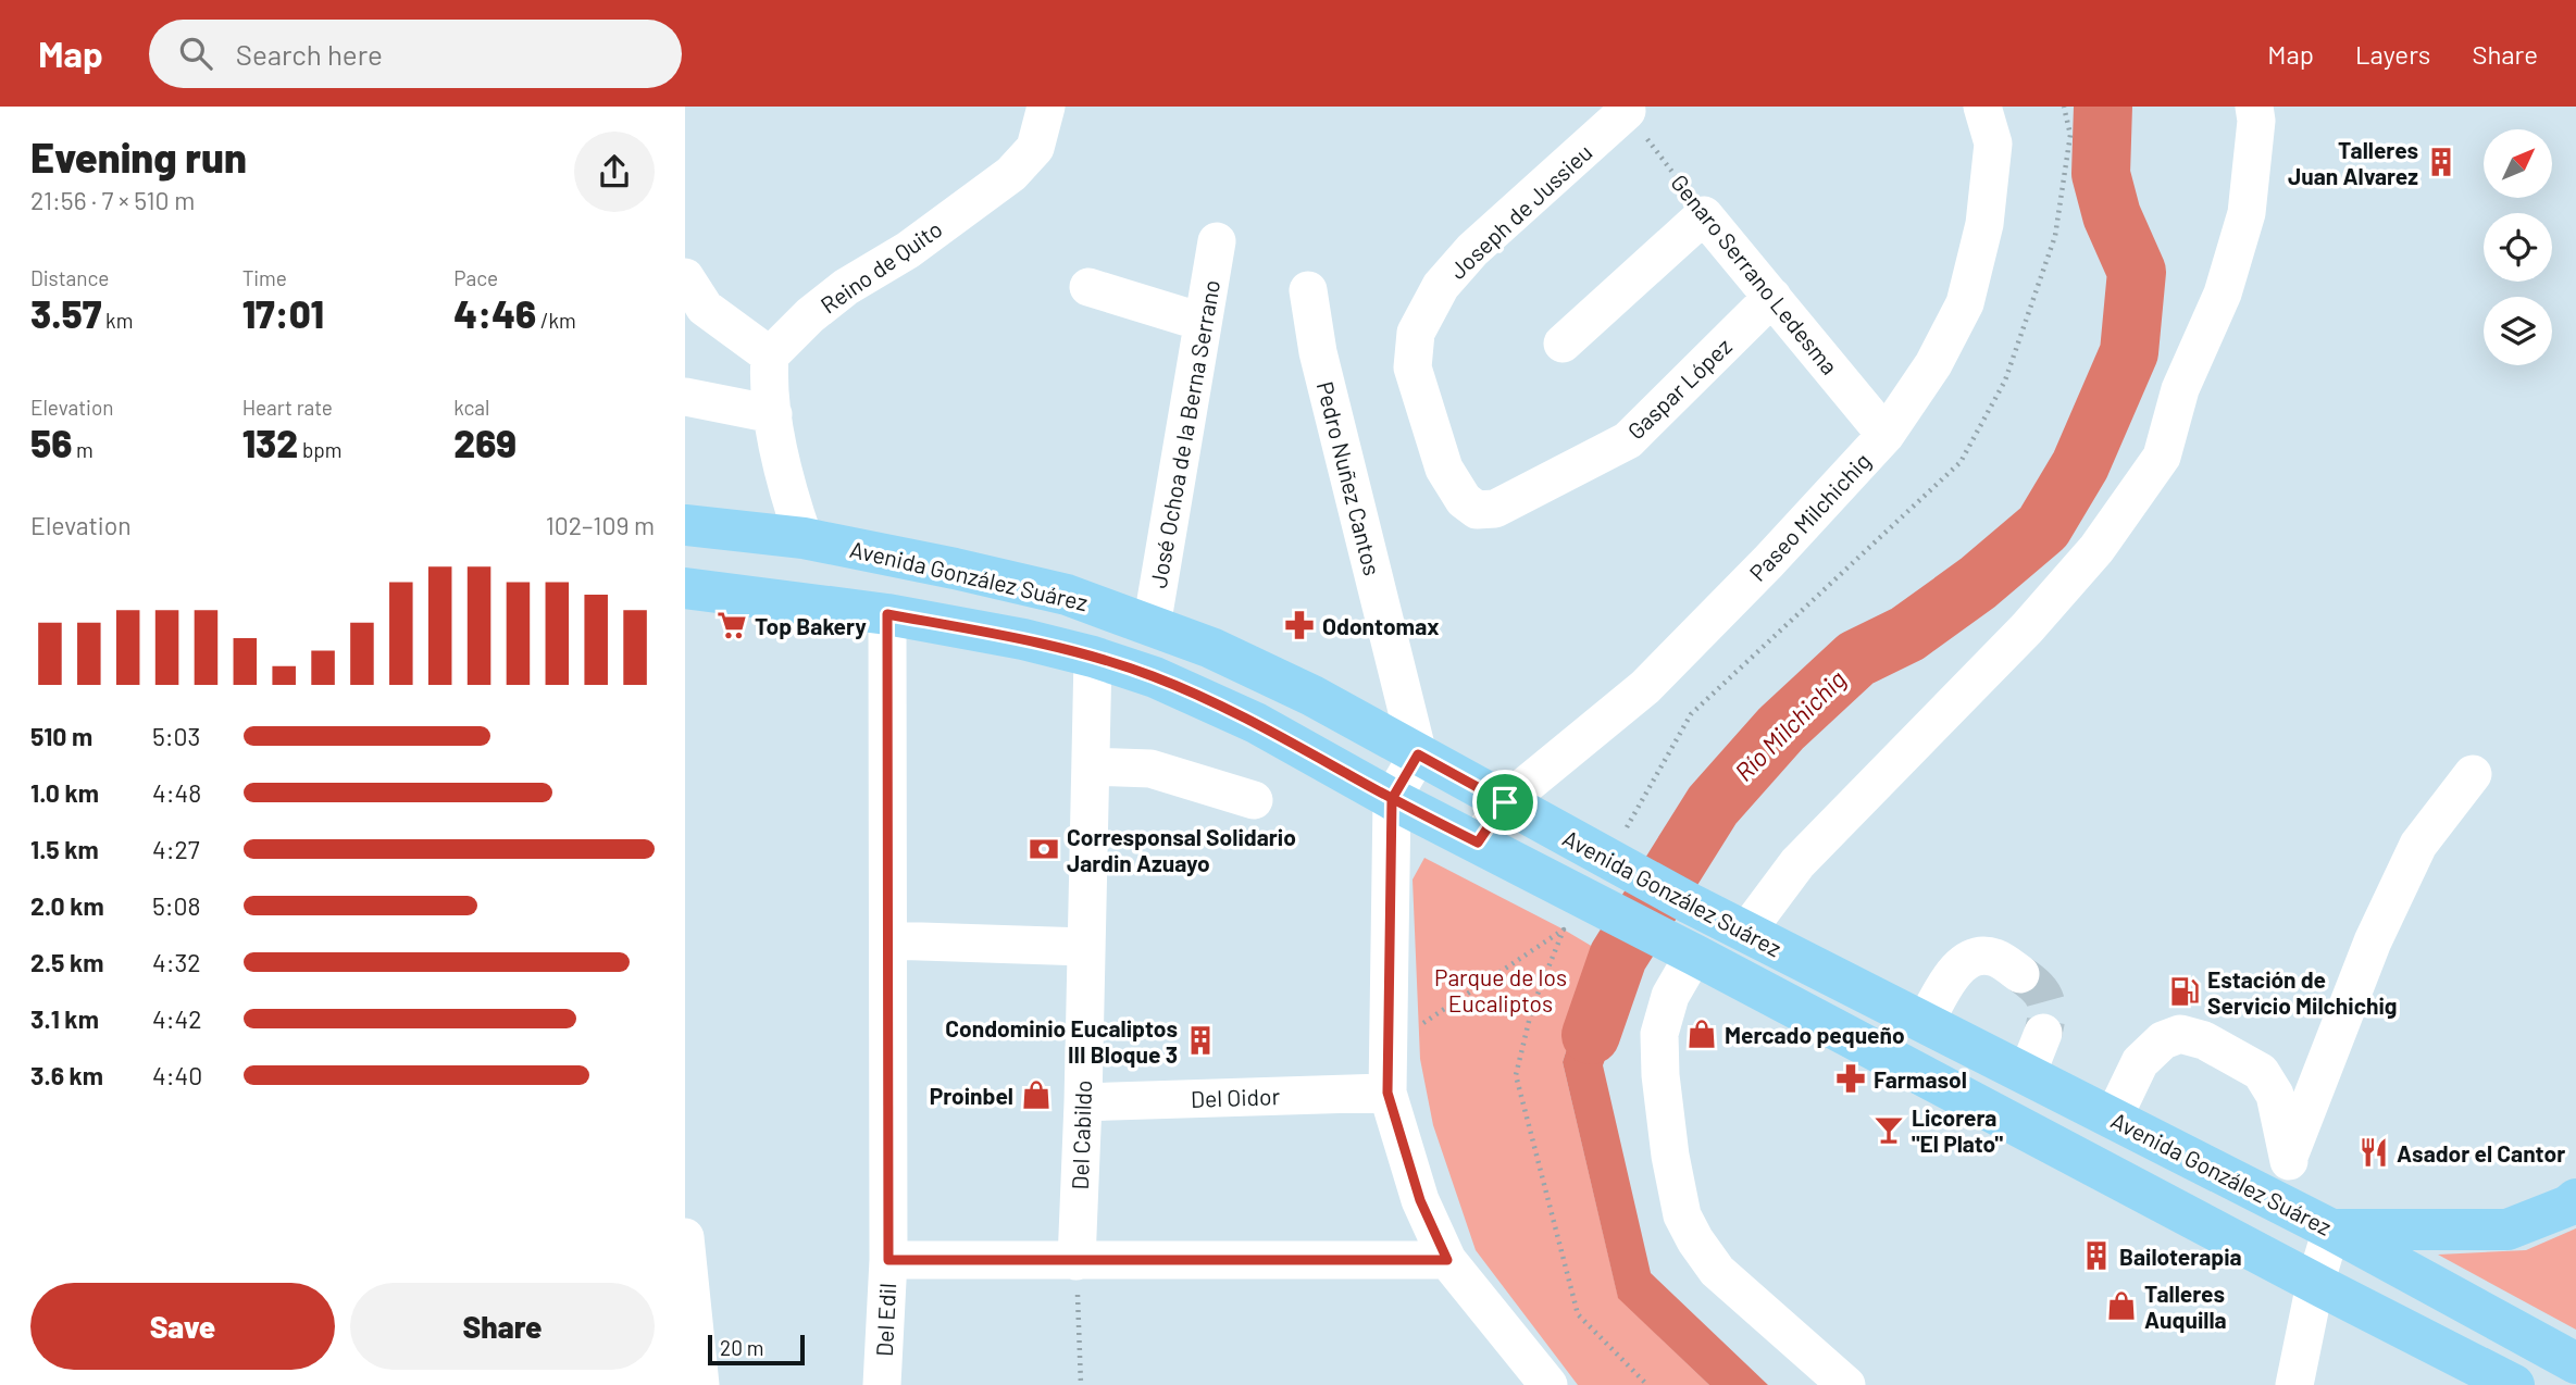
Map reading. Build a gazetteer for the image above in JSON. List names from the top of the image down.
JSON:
{
  "streets": {
    "main road": ["Avenida González Suárez"],
    "street": [
      "Joseph de Jussieu",
      "Reino de Quito",
      "Genaro Serrano Ledesma",
      "Gaspar López",
      "José Ochoa de la Berna Serrano",
      "Pedro Nuñez Cantos",
      "Paseo Milchichig",
      "Del Oidor",
      "Del Cabildo",
      "Del Edil"
    ]
  },
  "crossings": [
    ["Joseph de Jussieu", "Genaro Serrano Ledesma"],
    ["Joseph de Jussieu", "Gaspar López"],
    ["Genaro Serrano Ledesma", "Gaspar López"],
    ["Genaro Serrano Ledesma", "Paseo Milchichig"],
    ["José Ochoa de la Berna Serrano", "Avenida González Suárez"],
    ["Pedro Nuñez Cantos", "Avenida González Suárez"],
    ["Paseo Milchichig", "Avenida González Suárez"],
    ["Avenida González Suárez", "Del Cabildo"],
    ["Avenida González Suárez", "Del Edil"],
    ["Del Oidor", "Del Cabildo"]
  ],
  "water": ["Río Milchichig"],
  "parks": ["Parque de los Eucaliptos"],
  "places": {
    "building": ["Talleres Juan Alvarez", "Condominio Eucaliptos III Bloque 3", "Bailoterapia"],
    "supermarket": ["Top Bakery"],
    "pharmacy": ["Odontomax", "Farmasol"],
    "bank": ["Corresponsal Solidario Jardin Azuayo"],
    "fuel station": ["Estación de Servicio Milchichig"],
    "shop": ["Mercado pequeño", "Proinbel", "Talleres Auquilla"],
    "bar": ["Licorera \"El Plato\""],
    "restaurant": ["Asador el Cantor"]
  },
  "scale_bar": "20 m",
  "north": "top right",
  "page": {
    "header": "Map",
    "search": "Search here",
    "nav": ["Map", "Layers", "Share"],
    "heading": ["Evening run", "21:56 · 7 × 510 m"],
    "stats": [
      ["Distance", "3.57 km"],
      ["Time", "17:01"],
      ["Pace", "4:46 /km"],
      ["Elevation", "56 m"],
      ["Heart rate", "132 bpm"],
      ["kcal", "269"]
    ],
    "chart": ["Elevation", "102–109 m"],
    "list": [
      {
        "name": "510 m",
        "note": "5:03"
      },
      {
        "name": "1.0 km",
        "note": "4:48"
      },
      {
        "name": "1.5 km",
        "note": "4:27"
      },
      {
        "name": "2.0 km",
        "note": "5:08"
      },
      {
        "name": "2.5 km",
        "note": "4:32"
      },
      {
        "name": "3.1 km",
        "note": "4:42"
      },
      {
        "name": "3.6 km",
        "note": "4:40"
      }
    ],
    "buttons": ["Save", "Share"],
    "scale": "20 m"
  }
}
